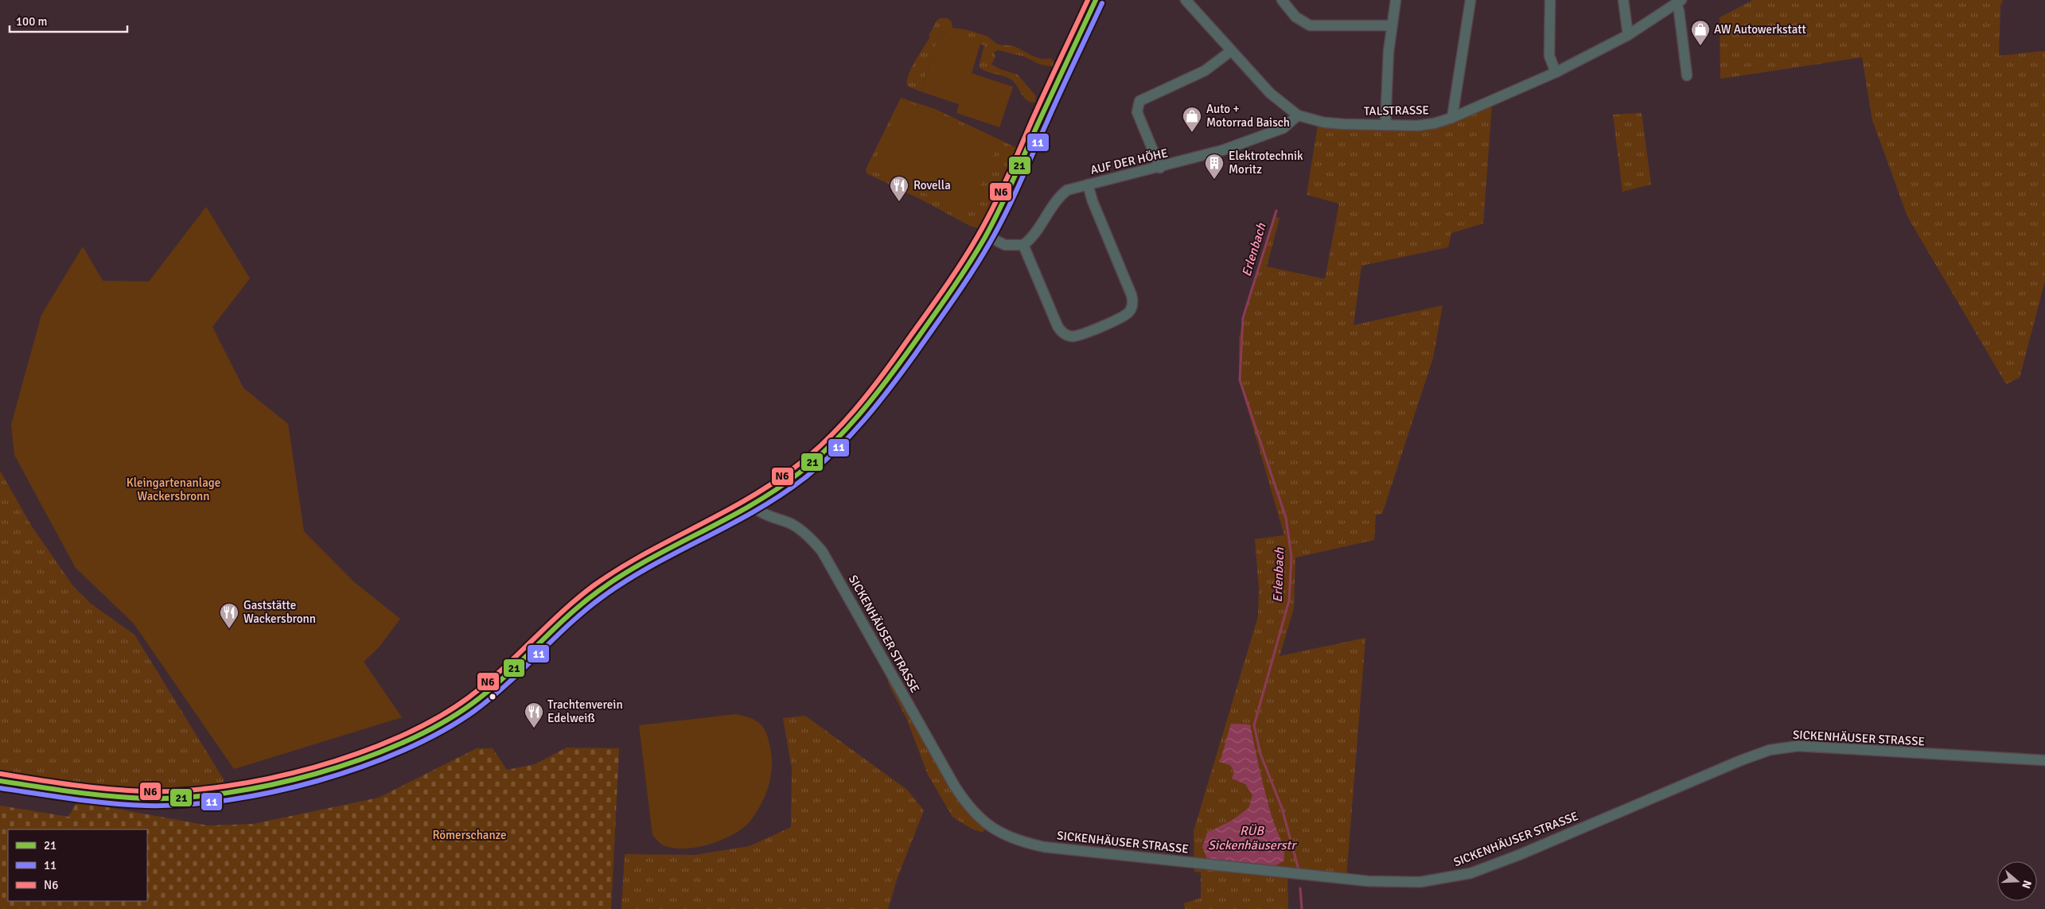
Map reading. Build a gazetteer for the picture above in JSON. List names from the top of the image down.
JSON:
{
  "streets": {
    "street": ["TALSTRASSE", "AUF DER HÖHE", "SICKENHÄUSER STRASSE"]
  },
  "crossings": [
    ["TALSTRASSE", "AUF DER HÖHE"]
  ],
  "water": ["Erlenbach", "RÜB Sickenhäuserstr"],
  "parks": ["Kleingartenanlage Wackersbronn", "Römerschanze"],
  "places": {
    "shop": ["AW Autowerkstatt", "Auto + Motorrad Baisch"],
    "building": ["Elektrotechnik Moritz"],
    "restaurant": ["Rovella", "Gaststätte Wackersbronn", "Trachtenverein Edelweiß"]
  },
  "lines": ["transit line 21", "transit line N6", "transit line 11"],
  "legend": ["21", "11", "N6"],
  "scale_bar": "100 m",
  "north": "right"
}
